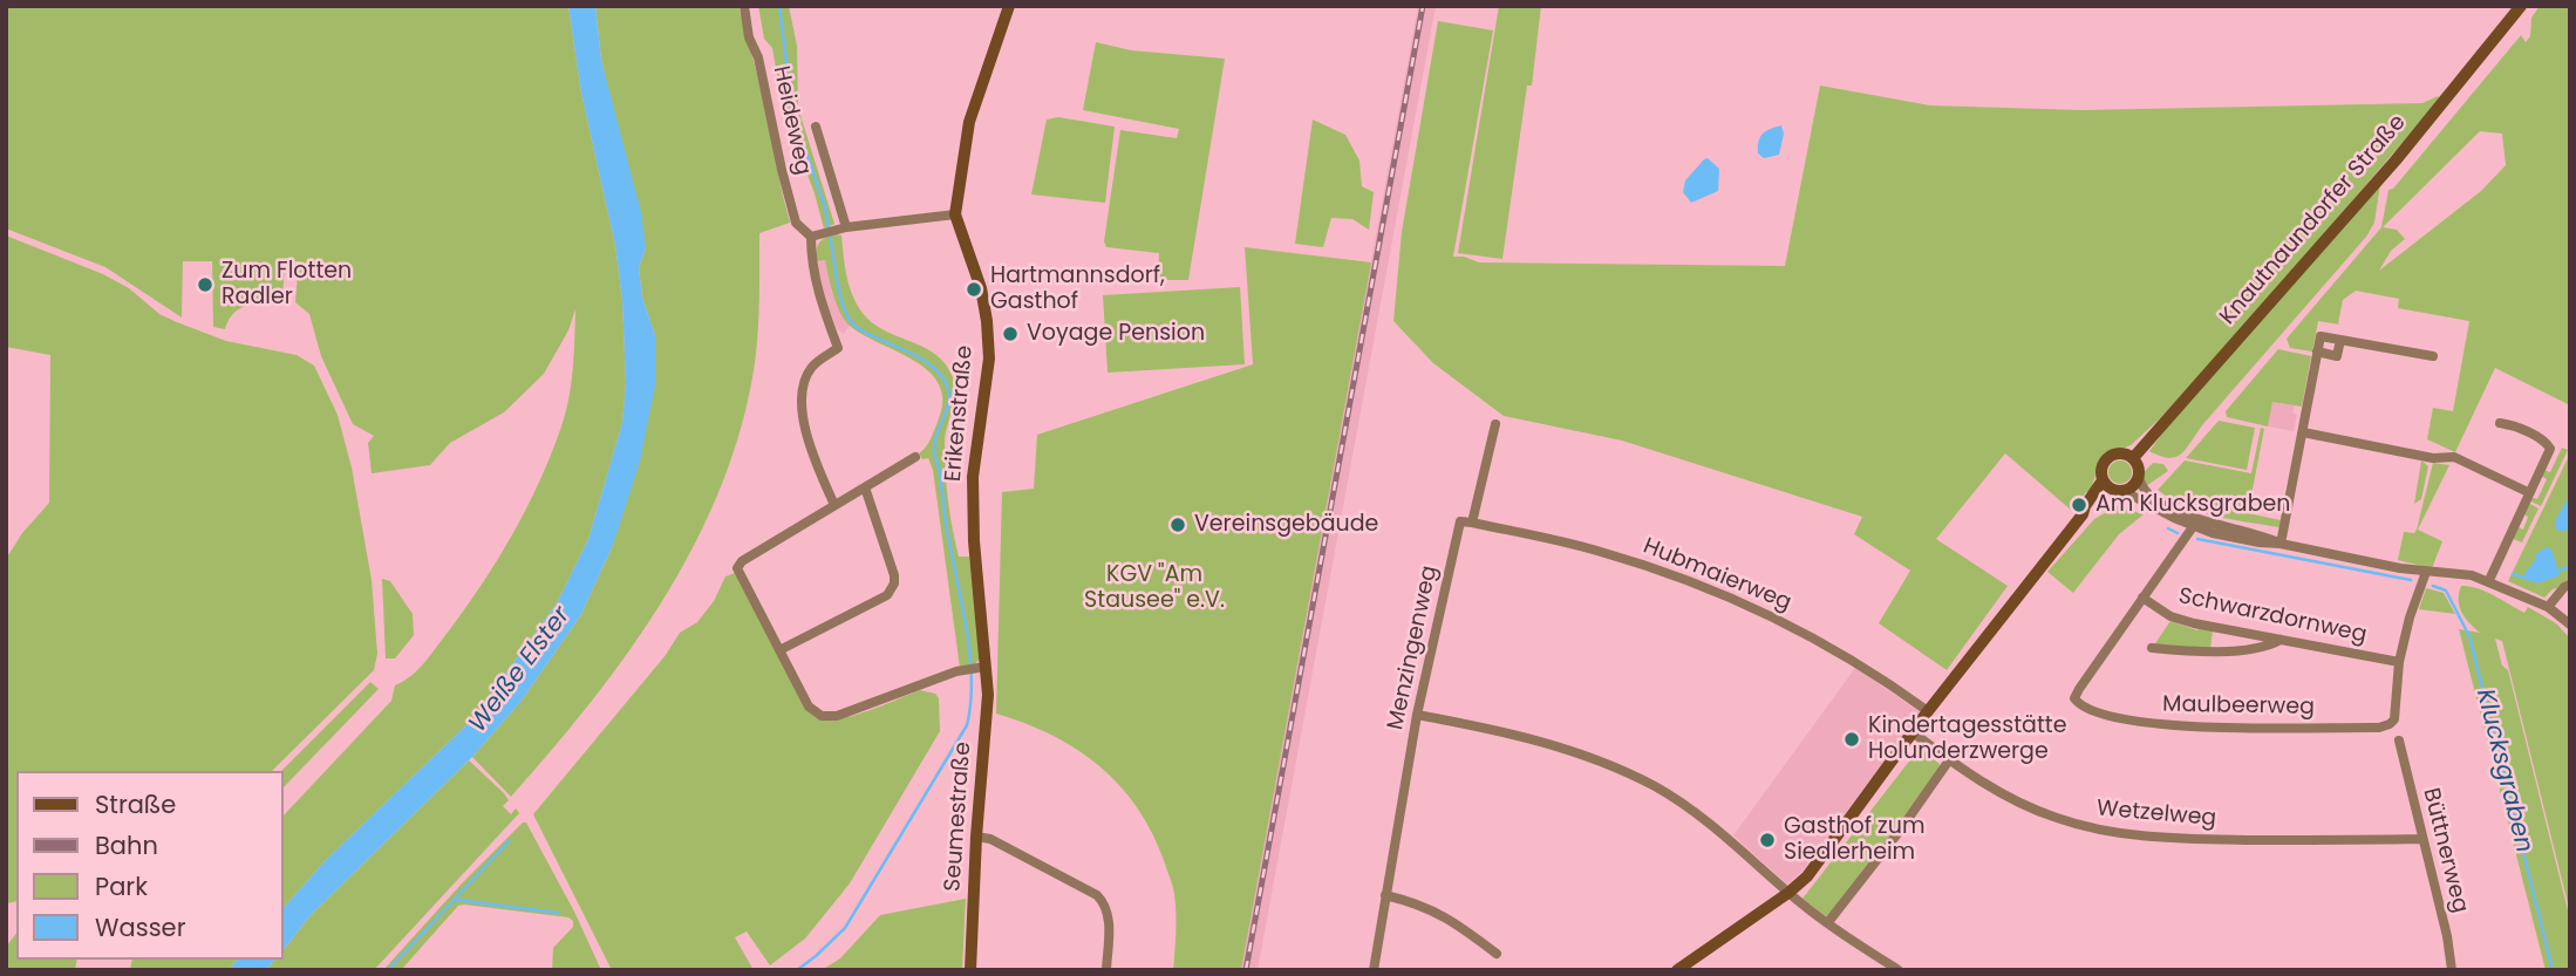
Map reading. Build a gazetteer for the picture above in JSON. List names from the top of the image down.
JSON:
{
  "streets": {
    "main road": ["Knautnaundorfer Straße", "Erikenstraße", "Seumestraße"],
    "street": [
      "Heideweg",
      "Hubmaierweg",
      "Schwarzdornweg",
      "Menzingenweg",
      "Maulbeerweg",
      "Wetzelweg",
      "Büttnerweg"
    ]
  },
  "crossings": [
    ["Erikenstraße", "Seumestraße"],
    ["Hubmaierweg", "Menzingenweg"],
    ["Schwarzdornweg", "Maulbeerweg"],
    ["Wetzelweg", "Büttnerweg"]
  ],
  "water": ["Weiße Elster", "Klucksgraben"],
  "parks": ["KGV \"Am Stausee\" e.V."],
  "places": [
    "Zum Flotten Radler",
    "Hartmannsdorf, Gasthof",
    "Voyage Pension",
    "Am Klucksgraben",
    "Vereinsgebäude",
    "Kindertagesstätte Holunderzwerge",
    "Gasthof zum Siedlerheim"
  ],
  "legend": [
    "Straße",
    "Bahn",
    "Park",
    "Wasser"
  ]
}
